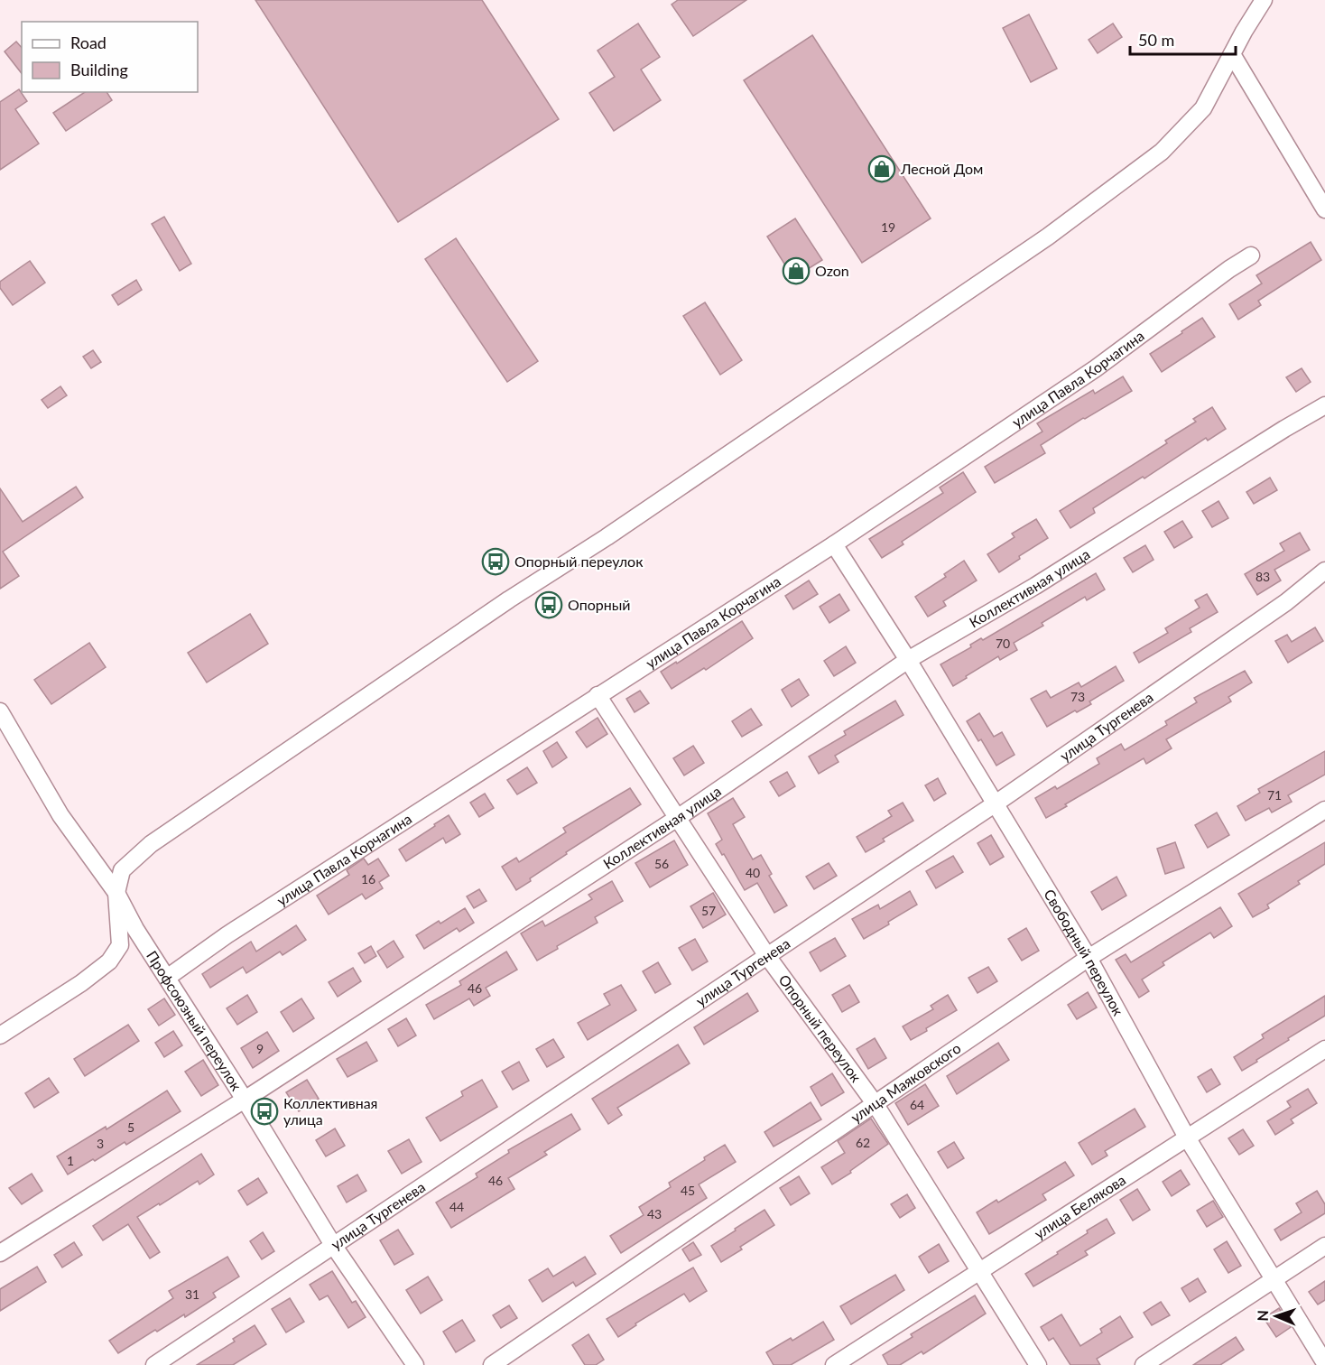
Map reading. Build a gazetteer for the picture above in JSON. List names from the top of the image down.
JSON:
{
  "streets": {
    "street": [
      "улица Павла Корчагина",
      "Коллективная улица",
      "улица Тургенева",
      "Свободный переулок",
      "Профсоюзный переулок",
      "Опорный переулок",
      "улица Маяковского",
      "улица Белякова"
    ]
  },
  "crossings": [
    ["улица Павла Корчагина", "Свободный переулок"],
    ["улица Павла Корчагина", "Профсоюзный переулок"],
    ["улица Павла Корчагина", "Опорный переулок"],
    ["Коллективная улица", "Свободный переулок"],
    ["Коллективная улица", "Профсоюзный переулок"],
    ["Коллективная улица", "Опорный переулок"],
    ["улица Тургенева", "Свободный переулок"],
    ["улица Тургенева", "Профсоюзный переулок"],
    ["улица Тургенева", "Опорный переулок"],
    ["Свободный переулок", "улица Маяковского"],
    ["Свободный переулок", "улица Белякова"],
    ["Опорный переулок", "улица Маяковского"],
    ["Опорный переулок", "улица Белякова"]
  ],
  "places": {
    "shop": ["Лесной Дом", "Ozon"],
    "bus stop": ["Опорный переулок", "Опорный", "Коллективная улица"]
  },
  "house_numbers": [
    "19",
    "83",
    "70",
    "73",
    "71",
    "56",
    "40",
    "16",
    "57",
    "46",
    "9",
    "64",
    "5",
    "62",
    "3",
    "1",
    "46",
    "45",
    "44",
    "43",
    "31"
  ],
  "legend": ["Road", "Building"],
  "scale_bar": "50 m",
  "north": "left"
}
